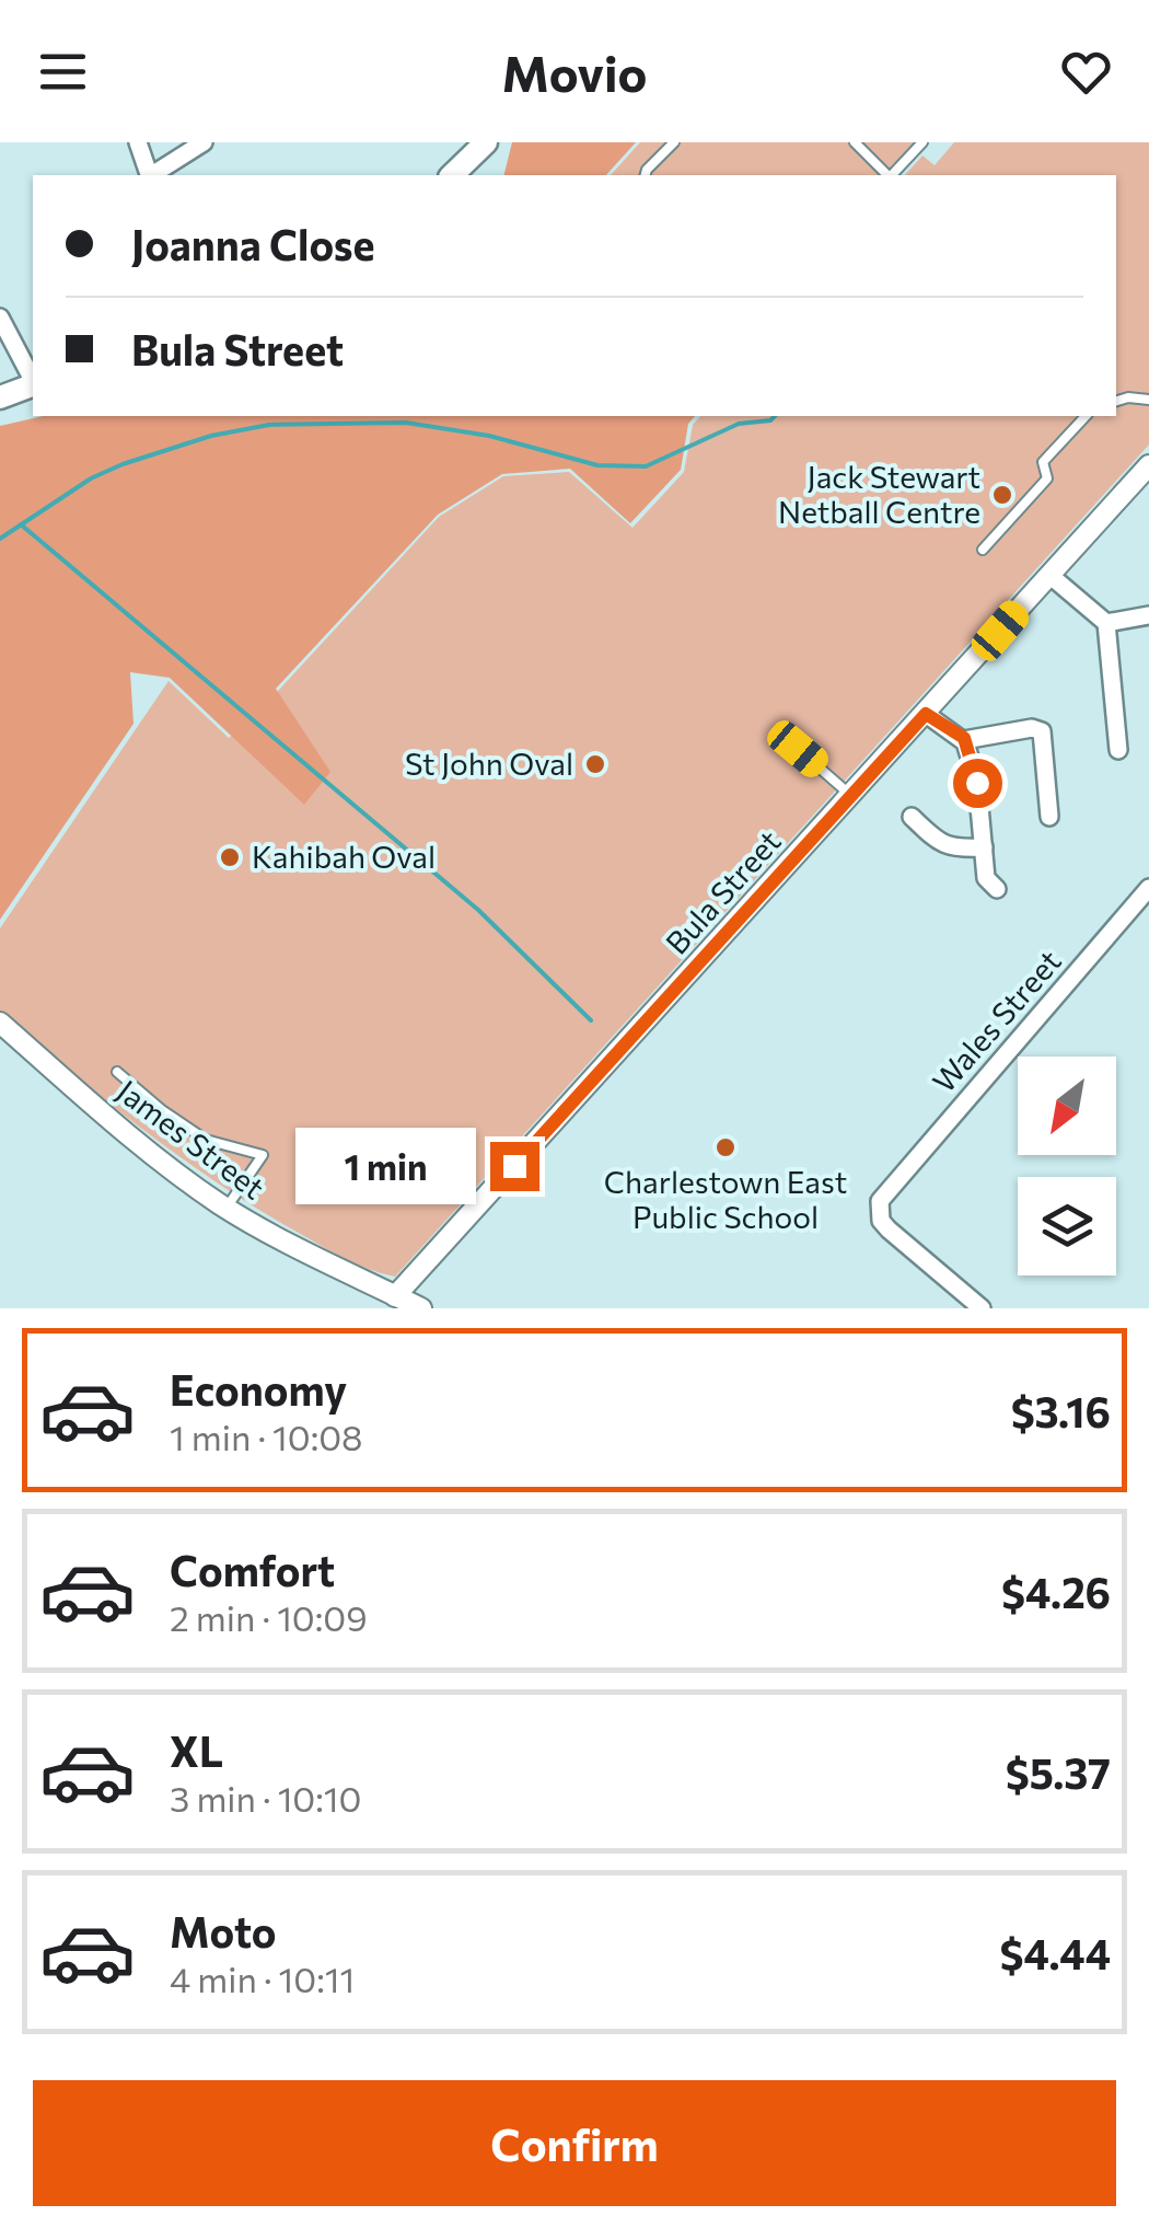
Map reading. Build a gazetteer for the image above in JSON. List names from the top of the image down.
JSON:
{
  "streets": {
    "street": ["Bula Street", "Wales Street", "James Street"]
  },
  "crossings": [
    ["Bula Street", "James Street"]
  ],
  "places": [
    "Jack Stewart Netball Centre",
    "St John Oval",
    "Kahibah Oval",
    "Charlestown East Public School"
  ],
  "north": "bottom left",
  "page": {
    "header": "Movio",
    "banner": ["Joanna Close", "Bula Street"],
    "bubble": "1 min",
    "list": [
      {
        "name": "Economy",
        "note": "1 min · 10:08",
        "value": "$3.16"
      },
      {
        "name": "Comfort",
        "note": "2 min · 10:09",
        "value": "$4.26"
      },
      {
        "name": "XL",
        "note": "3 min · 10:10",
        "value": "$5.37"
      },
      {
        "name": "Moto",
        "note": "4 min · 10:11",
        "value": "$4.44"
      }
    ],
    "buttons": "Confirm"
  }
}
